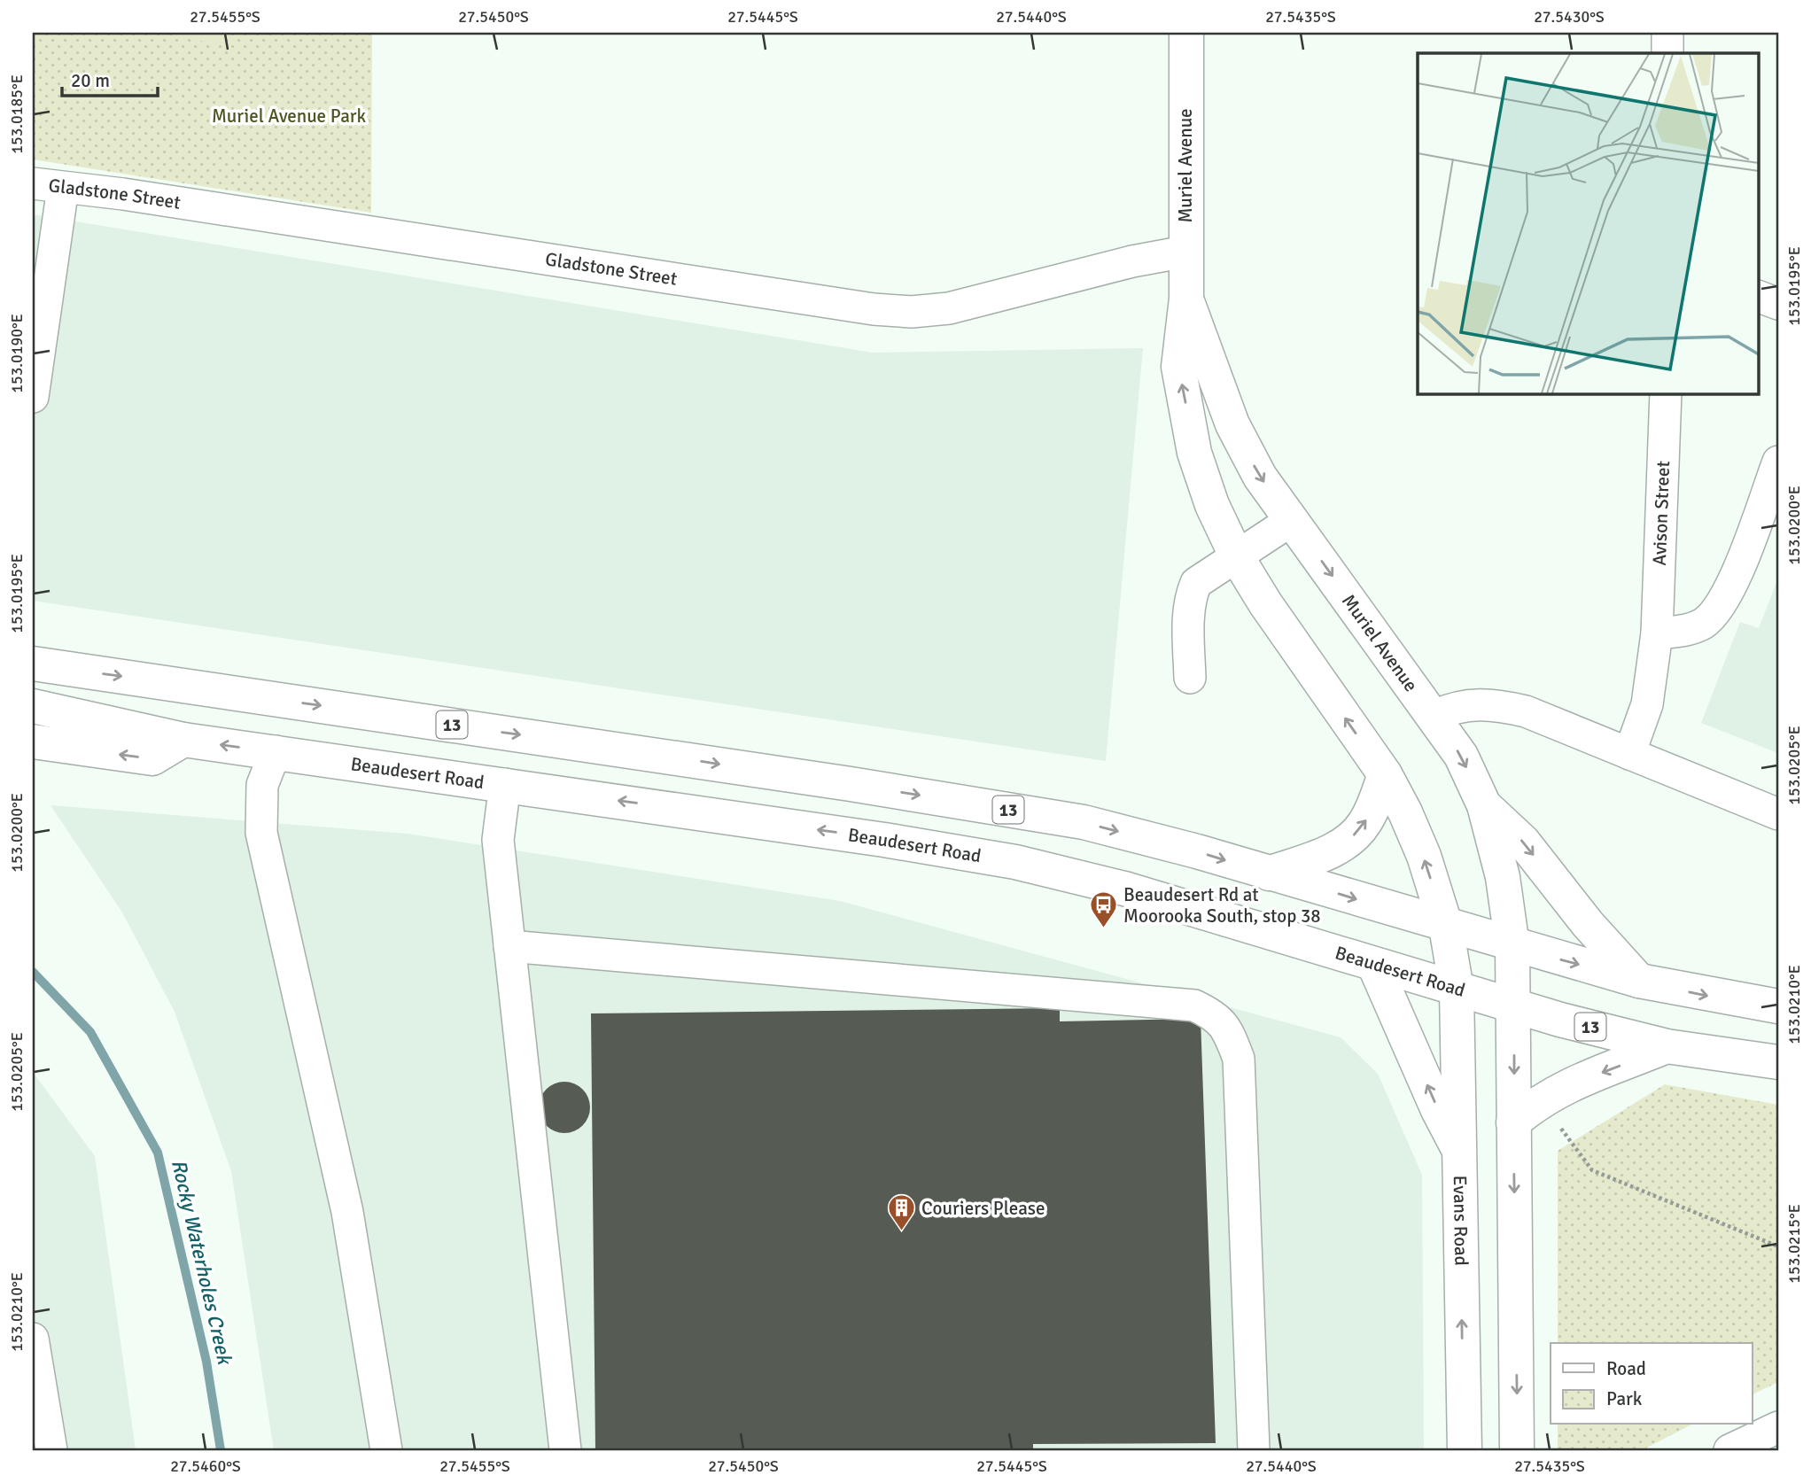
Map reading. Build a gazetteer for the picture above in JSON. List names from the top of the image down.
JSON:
{
  "streets": {
    "main road": [
      "Muriel Avenue",
      "13",
      "Beaudesert Road",
      "Evans Road"
    ],
    "street": ["Gladstone Street", "Avison Street"]
  },
  "crossings": [
    ["Muriel Avenue", "Gladstone Street"],
    ["Muriel Avenue", "13"],
    ["Muriel Avenue", "Beaudesert Road"],
    ["Muriel Avenue", "Evans Road"],
    ["Beaudesert Road", "Evans Road"]
  ],
  "water": ["Rocky Waterholes Creek"],
  "parks": ["Muriel Avenue Park"],
  "places": {
    "bus stop": ["Beaudesert Rd at Moorooka South, stop 38"],
    "building": ["Couriers Please"]
  },
  "legend": ["Road", "Park"],
  "scale_bar": "20 m",
  "coordinates": [
    "27.5455°S",
    "27.5450°S",
    "27.5445°S",
    "27.5440°S",
    "27.5435°S",
    "27.5430°S",
    "153.0185°E",
    "153.0195°E",
    "153.0190°E",
    "153.0200°E",
    "153.0205°E",
    "153.0210°E",
    "153.0215°E",
    "27.5460°S"
  ]
}
